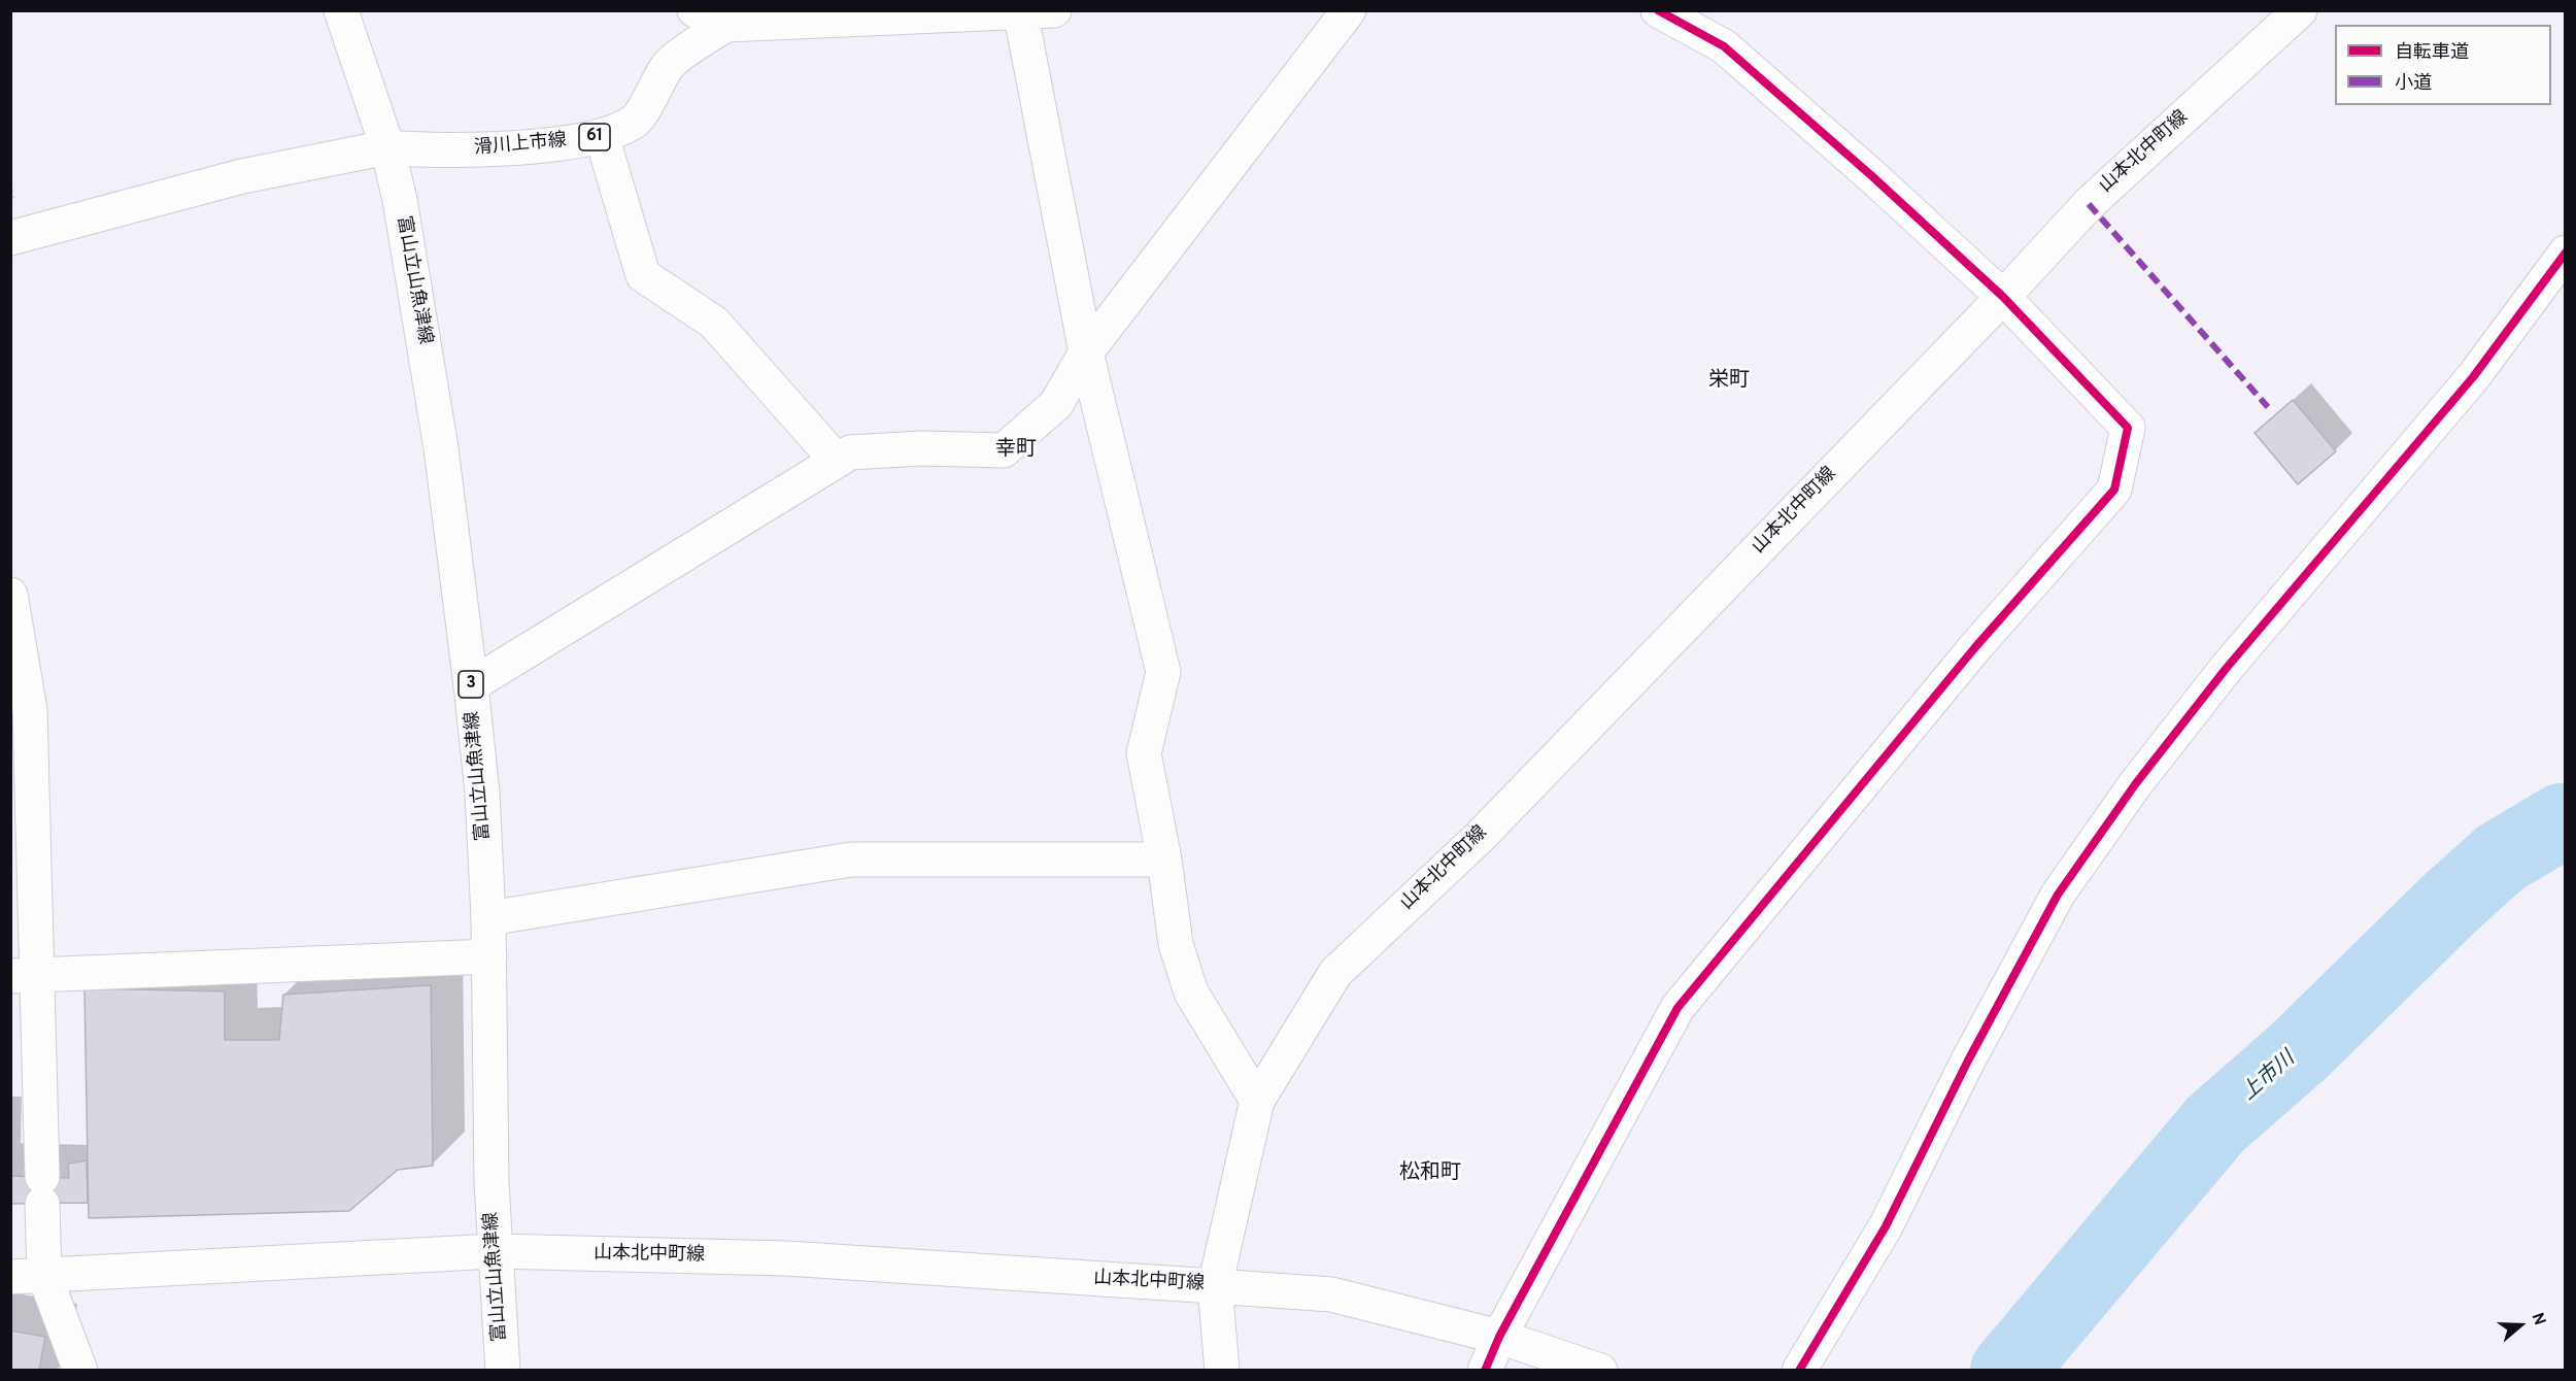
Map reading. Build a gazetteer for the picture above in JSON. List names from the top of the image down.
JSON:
{
  "streets": {
    "street": [
      "61",
      "滑川上市線",
      "山本北中町線",
      "富山立山魚津線",
      "3"
    ]
  },
  "crossings": [
    ["滑川上市線", "富山立山魚津線"],
    ["山本北中町線", "富山立山魚津線"]
  ],
  "districts": ["栄町", "幸町", "松和町"],
  "water": ["上市川"],
  "legend": ["自転車道", "小道"],
  "north": "right"
}
